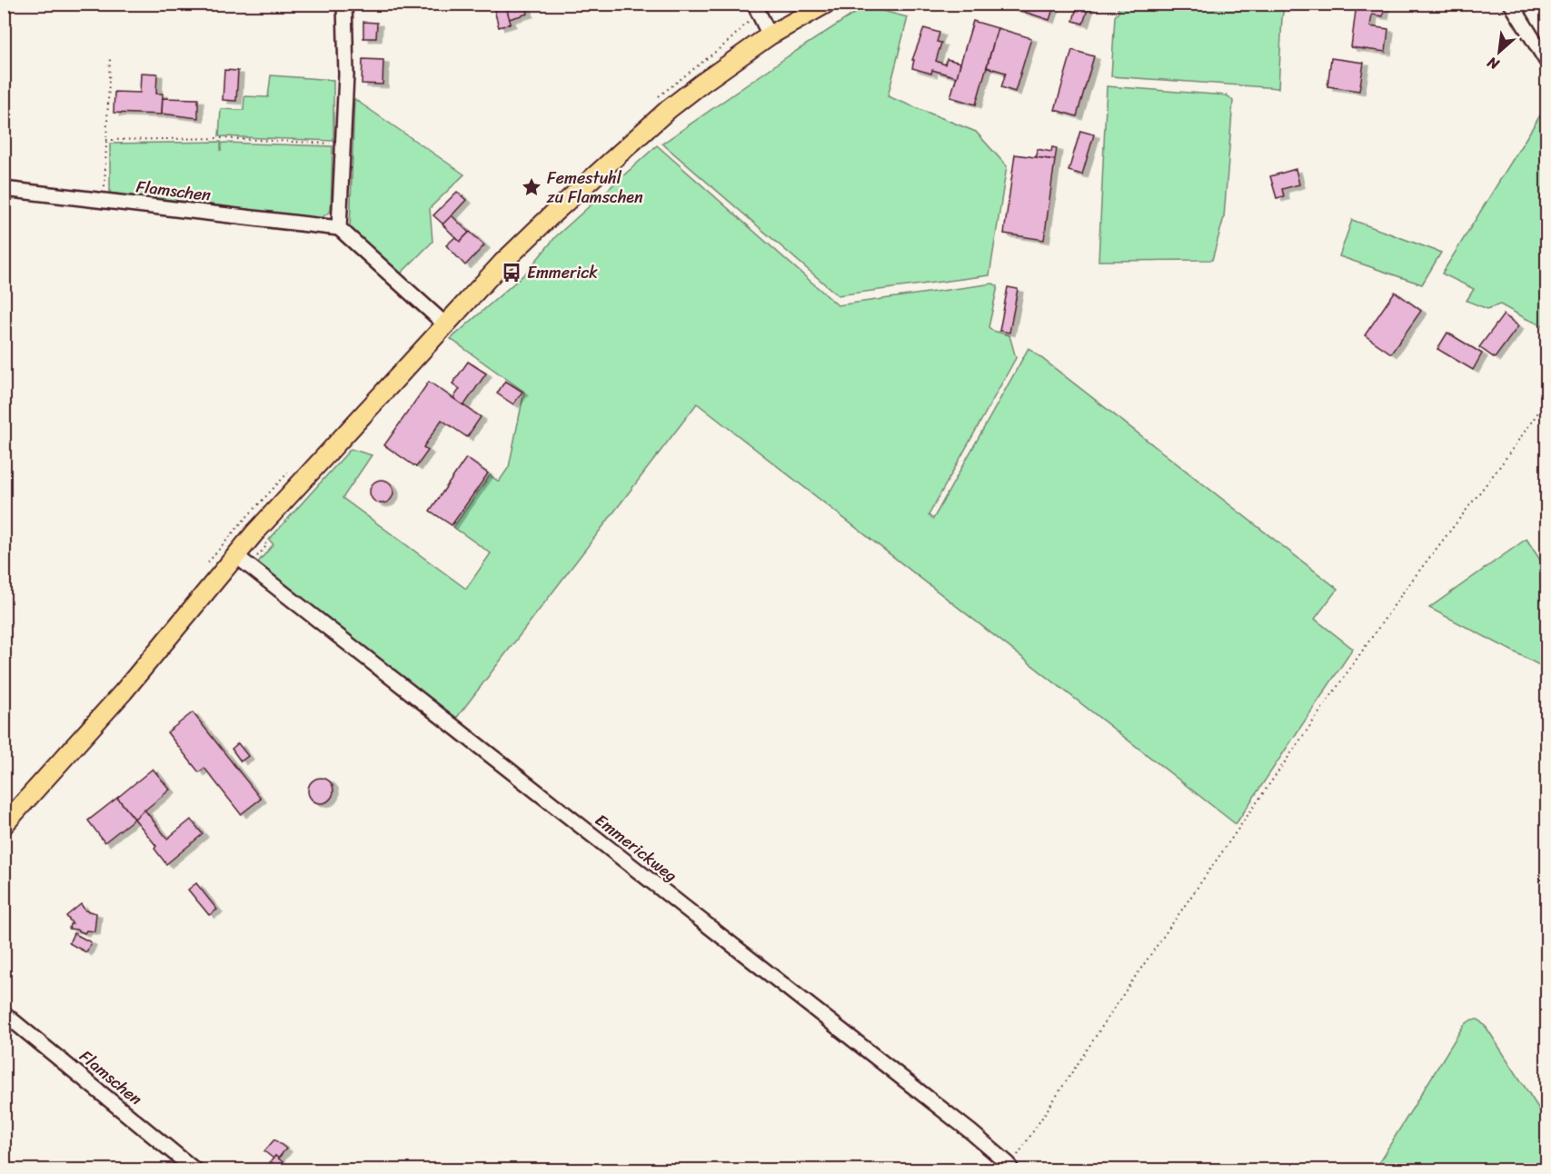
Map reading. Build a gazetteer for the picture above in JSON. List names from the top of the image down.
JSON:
{
  "streets": {
    "street": ["Flamschen", "Emmerickweg"]
  },
  "places": {
    "place": ["Femestuhl zu Flamschen"],
    "bus stop": ["Emmerick"]
  },
  "north": "bottom left"
}
